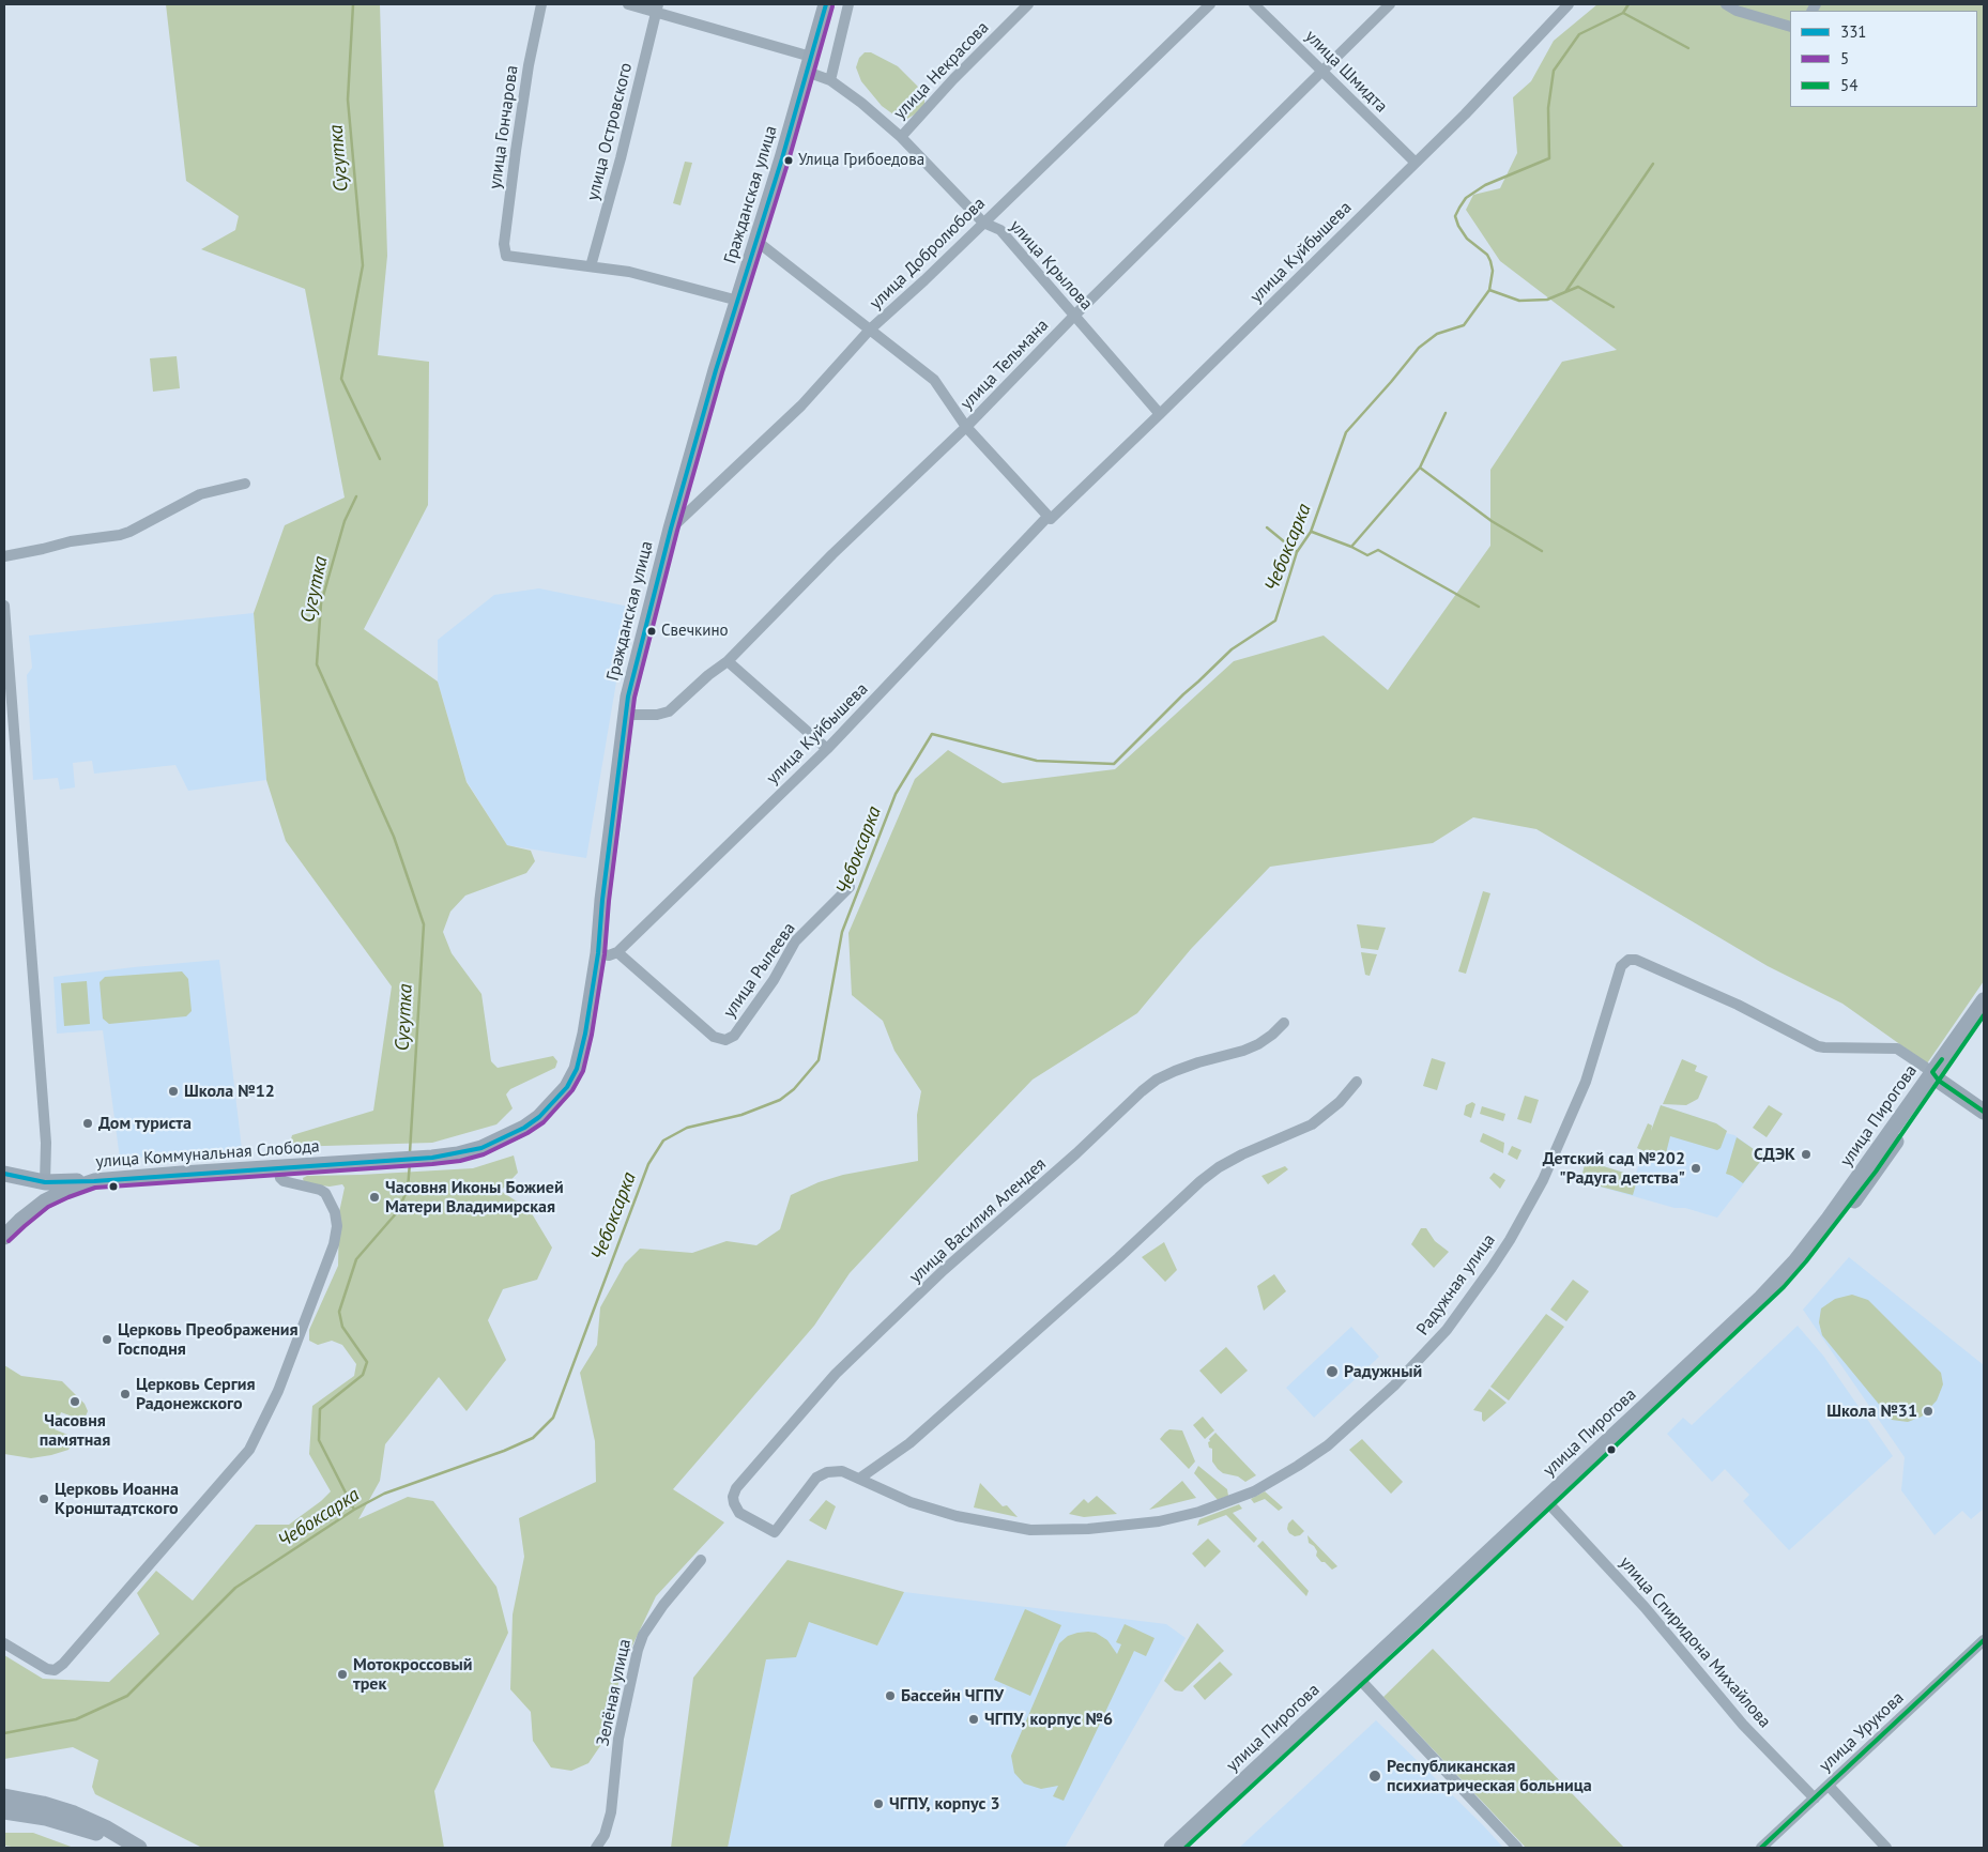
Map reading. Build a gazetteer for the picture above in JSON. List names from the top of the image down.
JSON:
{
  "streets": {
    "main road": ["Гражданская улица", "улица Пирогова", "улица Коммунальная Слобода"],
    "street": [
      "улица Некрасова",
      "улица Шмидта",
      "улица Гончарова",
      "улица Островского",
      "улица Куйбышева",
      "улица Добролюбова",
      "улица Крылова",
      "улица Тельмана",
      "улица Рылеева",
      "улица Василия Алендея",
      "Радужная улица",
      "улица Спиридона Михайлова",
      "Зелёная улица",
      "улица Урукова"
    ]
  },
  "crossings": [
    ["улица Некрасова", "улица Крылова"],
    ["улица Шмидта", "улица Куйбышева"],
    ["улица Шмидта", "улица Тельмана"],
    ["улица Гончарова", "улица Островского"],
    ["улица Островского", "улица Крылова"],
    ["Гражданская улица", "улица Добролюбова"],
    ["Гражданская улица", "улица Крылова"],
    ["Гражданская улица", "улица Тельмана"],
    ["Гражданская улица", "улица Коммунальная Слобода"],
    ["улица Куйбышева", "улица Крылова"],
    ["улица Куйбышева", "улица Рылеева"],
    ["улица Добролюбова", "улица Крылова"],
    ["улица Крылова", "улица Тельмана"],
    ["улица Пирогова", "Радужная улица"],
    ["улица Пирогова", "улица Спиридона Михайлова"],
    ["улица Василия Алендея", "Радужная улица"],
    ["улица Спиридона Михайлова", "улица Урукова"]
  ],
  "water": ["Сугутка", "Чебоксарка"],
  "places": [
    "Улица Грибоедова",
    "Свечкино",
    "Школа №12",
    "Дом туриста",
    "СДЭК",
    "Детский сад №202 \"Радуга детства\"",
    "Часовня Иконы Божией Матери Владимирская",
    "Церковь Преображения Господня",
    "Радужный",
    "Церковь Сергия Радонежского",
    "Часовня памятная",
    "Школа №31",
    "Церковь Иоанна Кронштадтского",
    "Мотокроссовый трек",
    "Бассейн ЧГПУ",
    "ЧГПУ, корпус №6",
    "Республиканская психиатрическая больница",
    "ЧГПУ, корпус 3"
  ],
  "lines": ["transit line 331", "transit line 5", "transit line 54"],
  "legend": ["331", "5", "54"]
}
